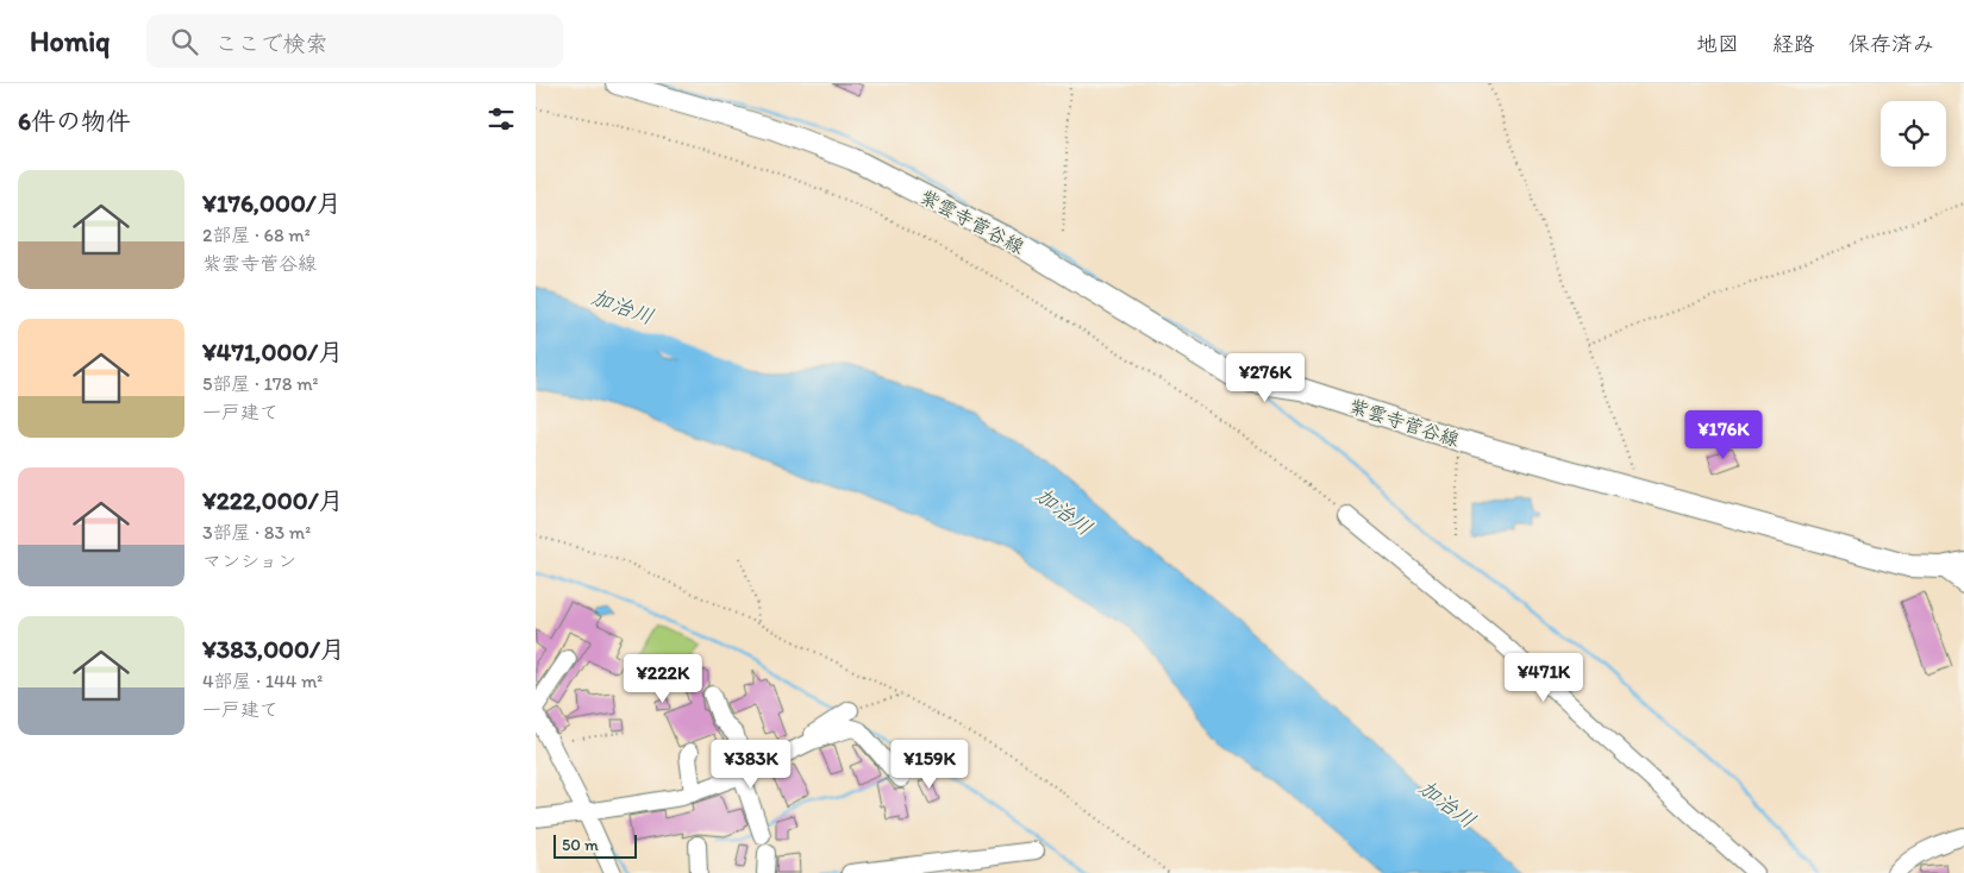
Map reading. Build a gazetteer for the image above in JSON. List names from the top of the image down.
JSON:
{
  "streets": {
    "main road": ["紫雲寺菅谷線"]
  },
  "water": ["加治川"],
  "scale_bar": "50 m",
  "page": {
    "header": "Homiq",
    "search": "ここで検索",
    "nav": ["地図", "経路", "保存済み"],
    "heading": "6件の物件",
    "list": [
      {
        "name": "¥176,000/月",
        "note": "2部屋 · 68 m² · 紫雲寺菅谷線"
      },
      {
        "name": "¥471,000/月",
        "note": "5部屋 · 178 m² · 一戸建て"
      },
      {
        "name": "¥222,000/月",
        "note": "3部屋 · 83 m² · マンション"
      },
      {
        "name": "¥383,000/月",
        "note": "4部屋 · 144 m² · 一戸建て"
      }
    ],
    "price": [
      "¥276K",
      "¥176K",
      "¥471K",
      "¥222K",
      "¥383K",
      "¥159K"
    ],
    "scale": "50 m"
  }
}
